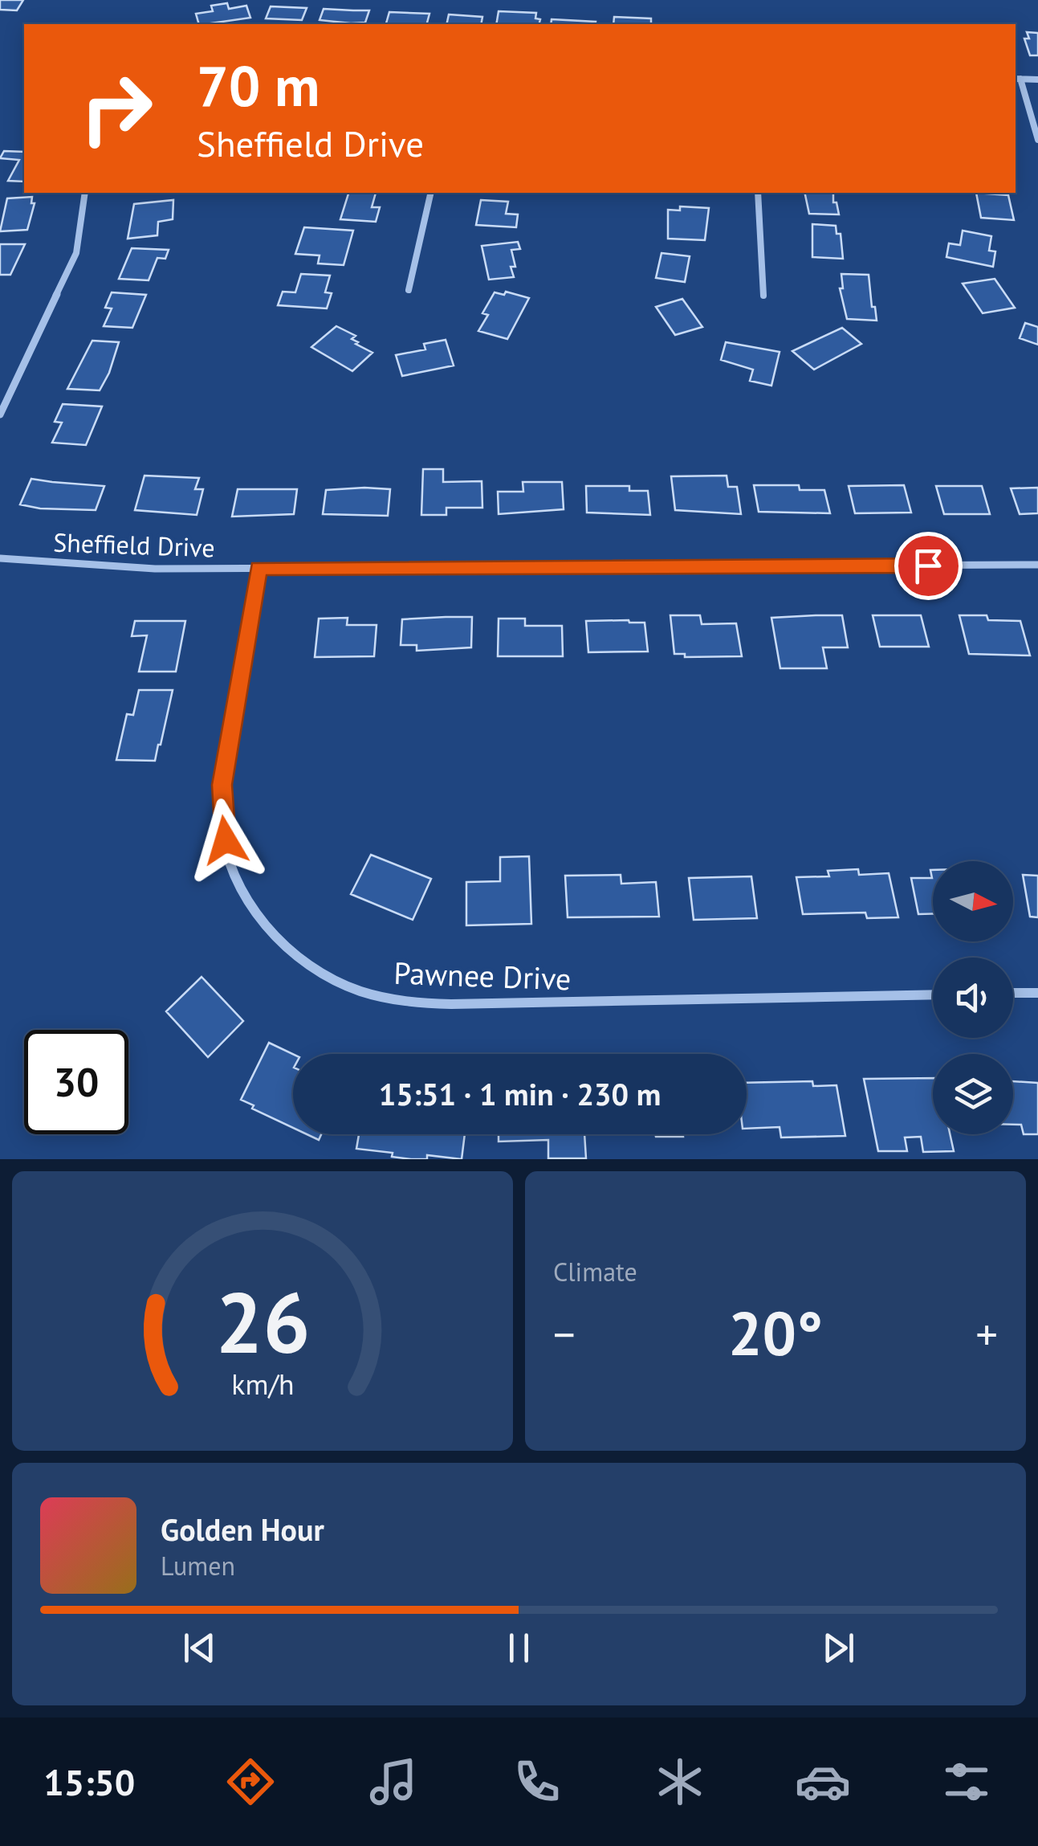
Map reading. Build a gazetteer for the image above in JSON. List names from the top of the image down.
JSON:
{
  "streets": {
    "street": ["Sheffield Drive", "Pawnee Drive"]
  },
  "crossings": [
    ["Sheffield Drive", "Pawnee Drive"]
  ],
  "north": "right",
  "page": {
    "turn": ["70 m", "Sheffield Drive"],
    "limit": "30",
    "trip": "15:51 · 1 min · 230 m",
    "tile": "Climate",
    "heat": ["−", "20°", "+"],
    "song": ["Golden Hour", "Lumen"],
    "tabs": "15:50",
    "gauge": ["26", "km/h"]
  }
}
